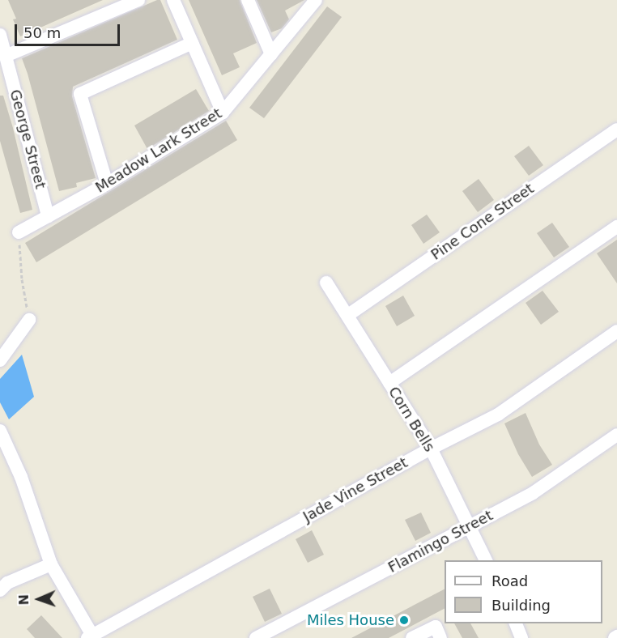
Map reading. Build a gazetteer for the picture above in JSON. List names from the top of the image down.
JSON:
{
  "streets": {
    "street": [
      "George Street",
      "Meadow Lark Street",
      "Pine Cone Street",
      "Corn Bells",
      "Jade Vine Street",
      "Flamingo Street"
    ]
  },
  "crossings": [
    ["George Street", "Meadow Lark Street"],
    ["Pine Cone Street", "Corn Bells"],
    ["Corn Bells", "Jade Vine Street"],
    ["Corn Bells", "Flamingo Street"]
  ],
  "places": ["Miles House"],
  "legend": ["Road", "Building"],
  "scale_bar": "50 m",
  "north": "left"
}
